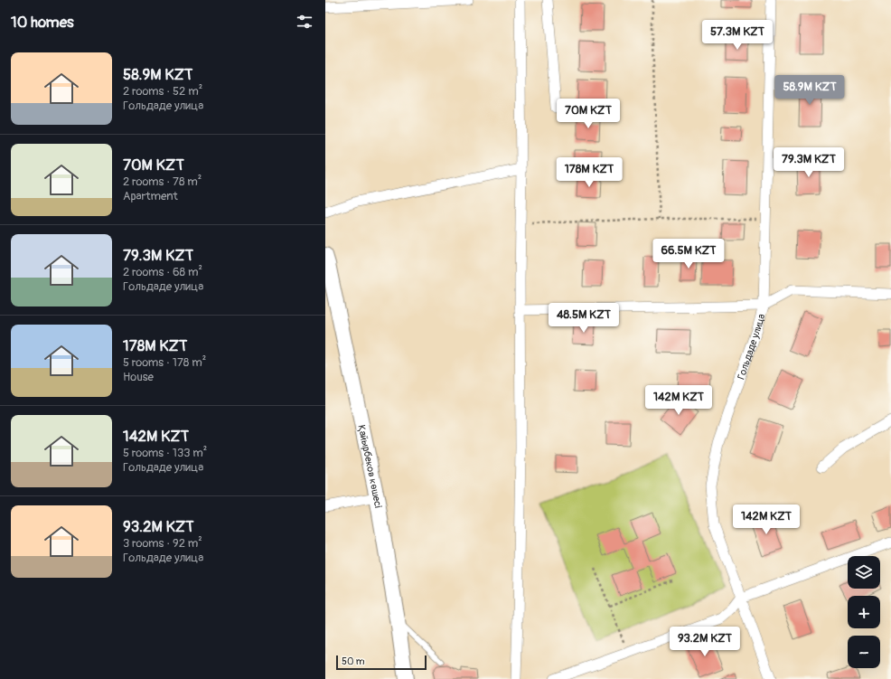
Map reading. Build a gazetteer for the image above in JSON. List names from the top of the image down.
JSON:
{
  "streets": {
    "main road": ["Қайырбеков көшесі"],
    "street": ["Гольдаде улица"]
  },
  "scale_bar": "50 m",
  "page": {
    "heading": "10 homes",
    "price": [
      "57.3M KZT",
      "58.9M KZT",
      "70M KZT",
      "79.3M KZT",
      "178M KZT",
      "66.5M KZT",
      "48.5M KZT",
      "142M KZT",
      "142M KZT",
      "93.2M KZT"
    ],
    "list": [
      {
        "name": "58.9M KZT",
        "note": "2 rooms · 52 m² · Гольдаде улица"
      },
      {
        "name": "70M KZT",
        "note": "2 rooms · 78 m² · Apartment"
      },
      {
        "name": "79.3M KZT",
        "note": "2 rooms · 68 m² · Гольдаде улица"
      },
      {
        "name": "178M KZT",
        "note": "5 rooms · 178 m² · House"
      },
      {
        "name": "142M KZT",
        "note": "5 rooms · 133 m² · Гольдаде улица"
      },
      {
        "name": "93.2M KZT",
        "note": "3 rooms · 92 m² · Гольдаде улица"
      }
    ],
    "map_buttons": ["+", "−"],
    "scale": "50 m"
  }
}
